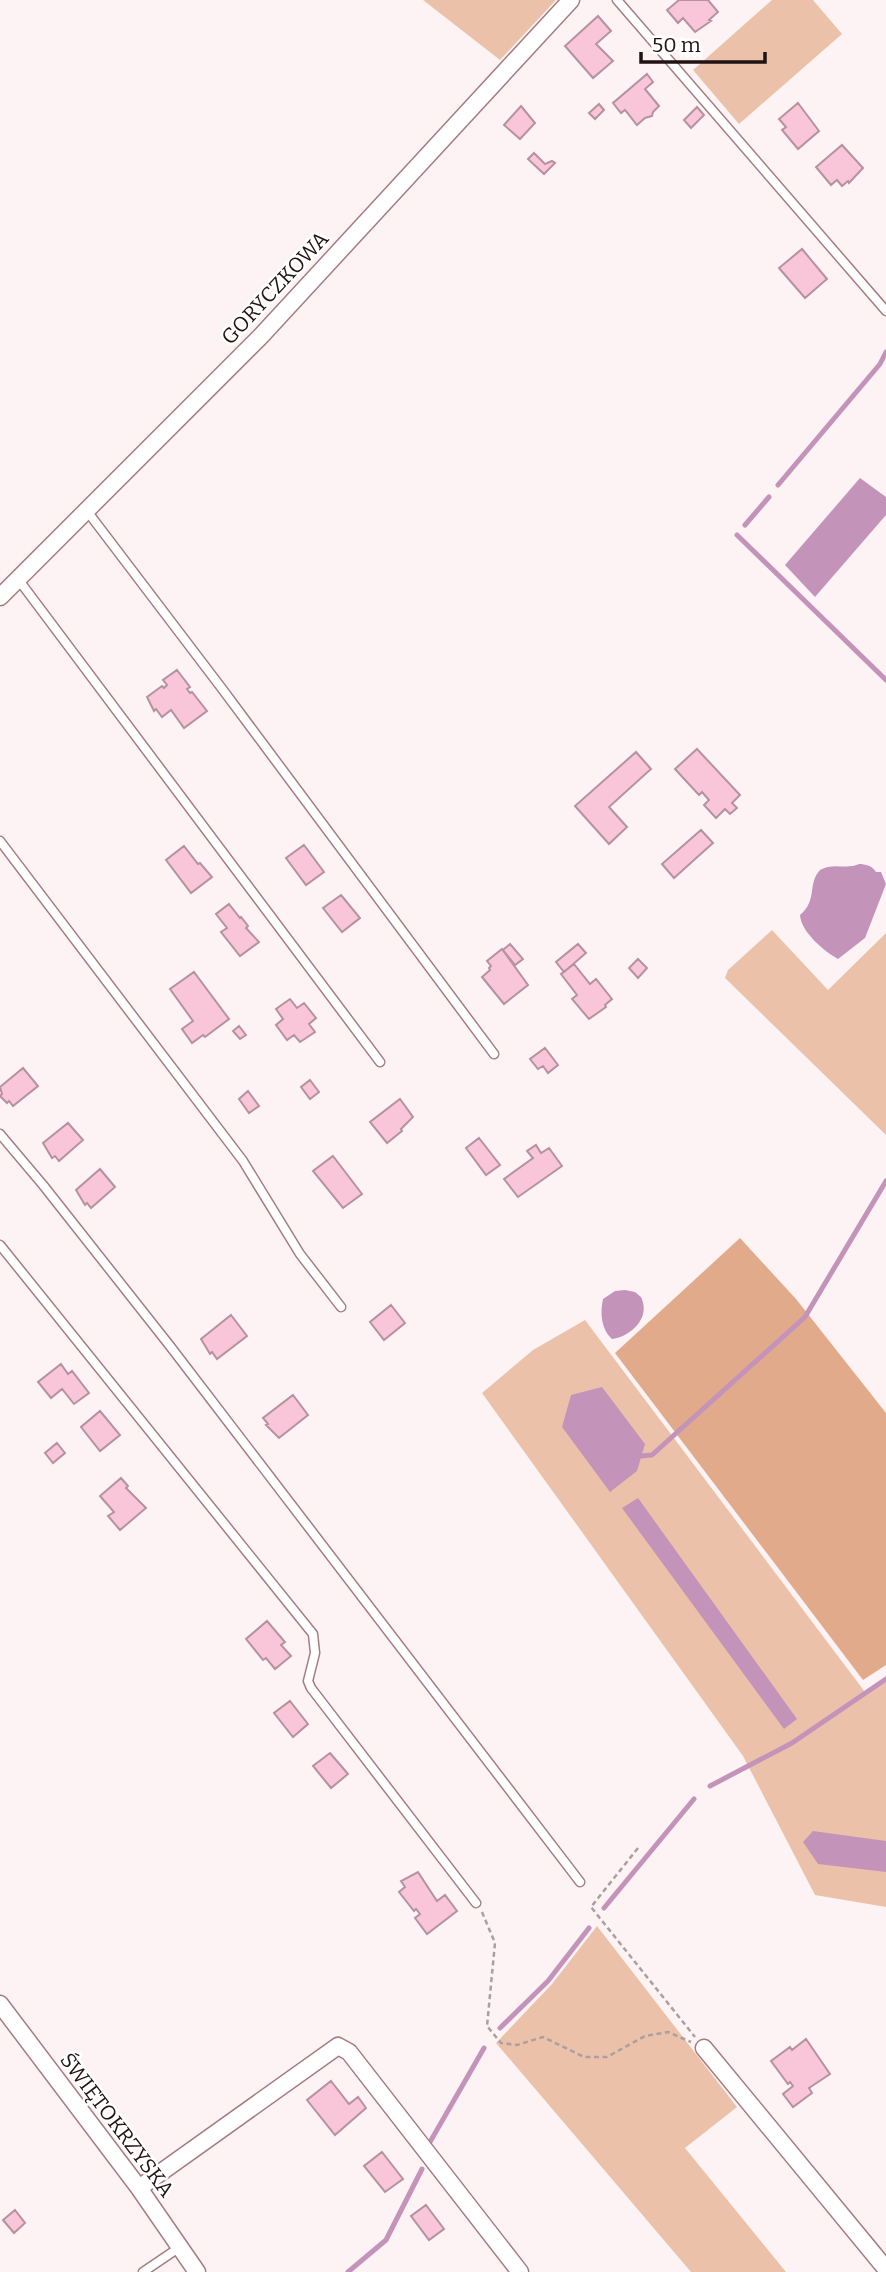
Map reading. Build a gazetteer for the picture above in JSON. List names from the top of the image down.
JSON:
{
  "streets": {
    "street": ["GORYCZKOWA", "ŚWIĘTOKRZYSKA"]
  },
  "scale_bar": "50 m"
}
